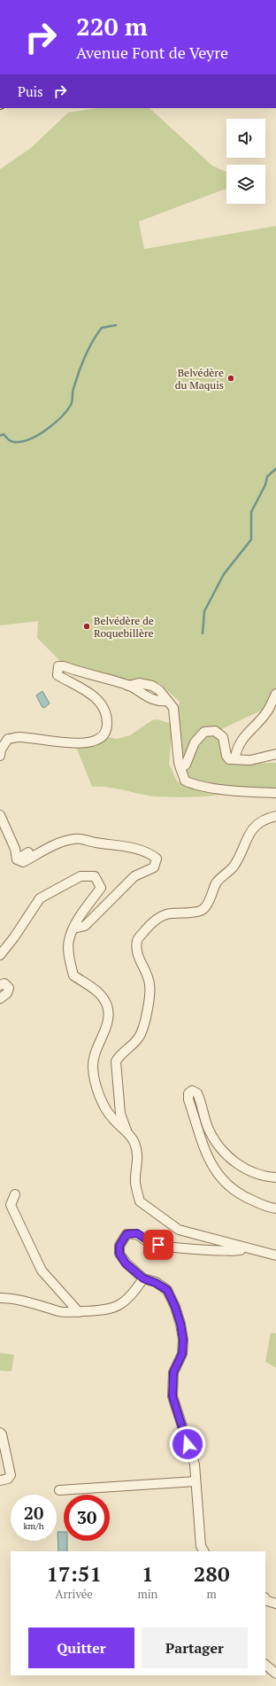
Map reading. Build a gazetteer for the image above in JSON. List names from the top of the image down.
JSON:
{
  "places": ["Belvédère du Maquis", "Belvédère de Roquebillère"],
  "page": {
    "turn": ["220 m", "Avenue Font de Veyre"],
    "then": "Puis",
    "speed": "20 km/h",
    "limit": "30",
    "eta": [
      "17:51",
      "Arrivée",
      "1",
      "min",
      "280",
      "m"
    ],
    "buttons": ["Quitter", "Partager"]
  }
}
